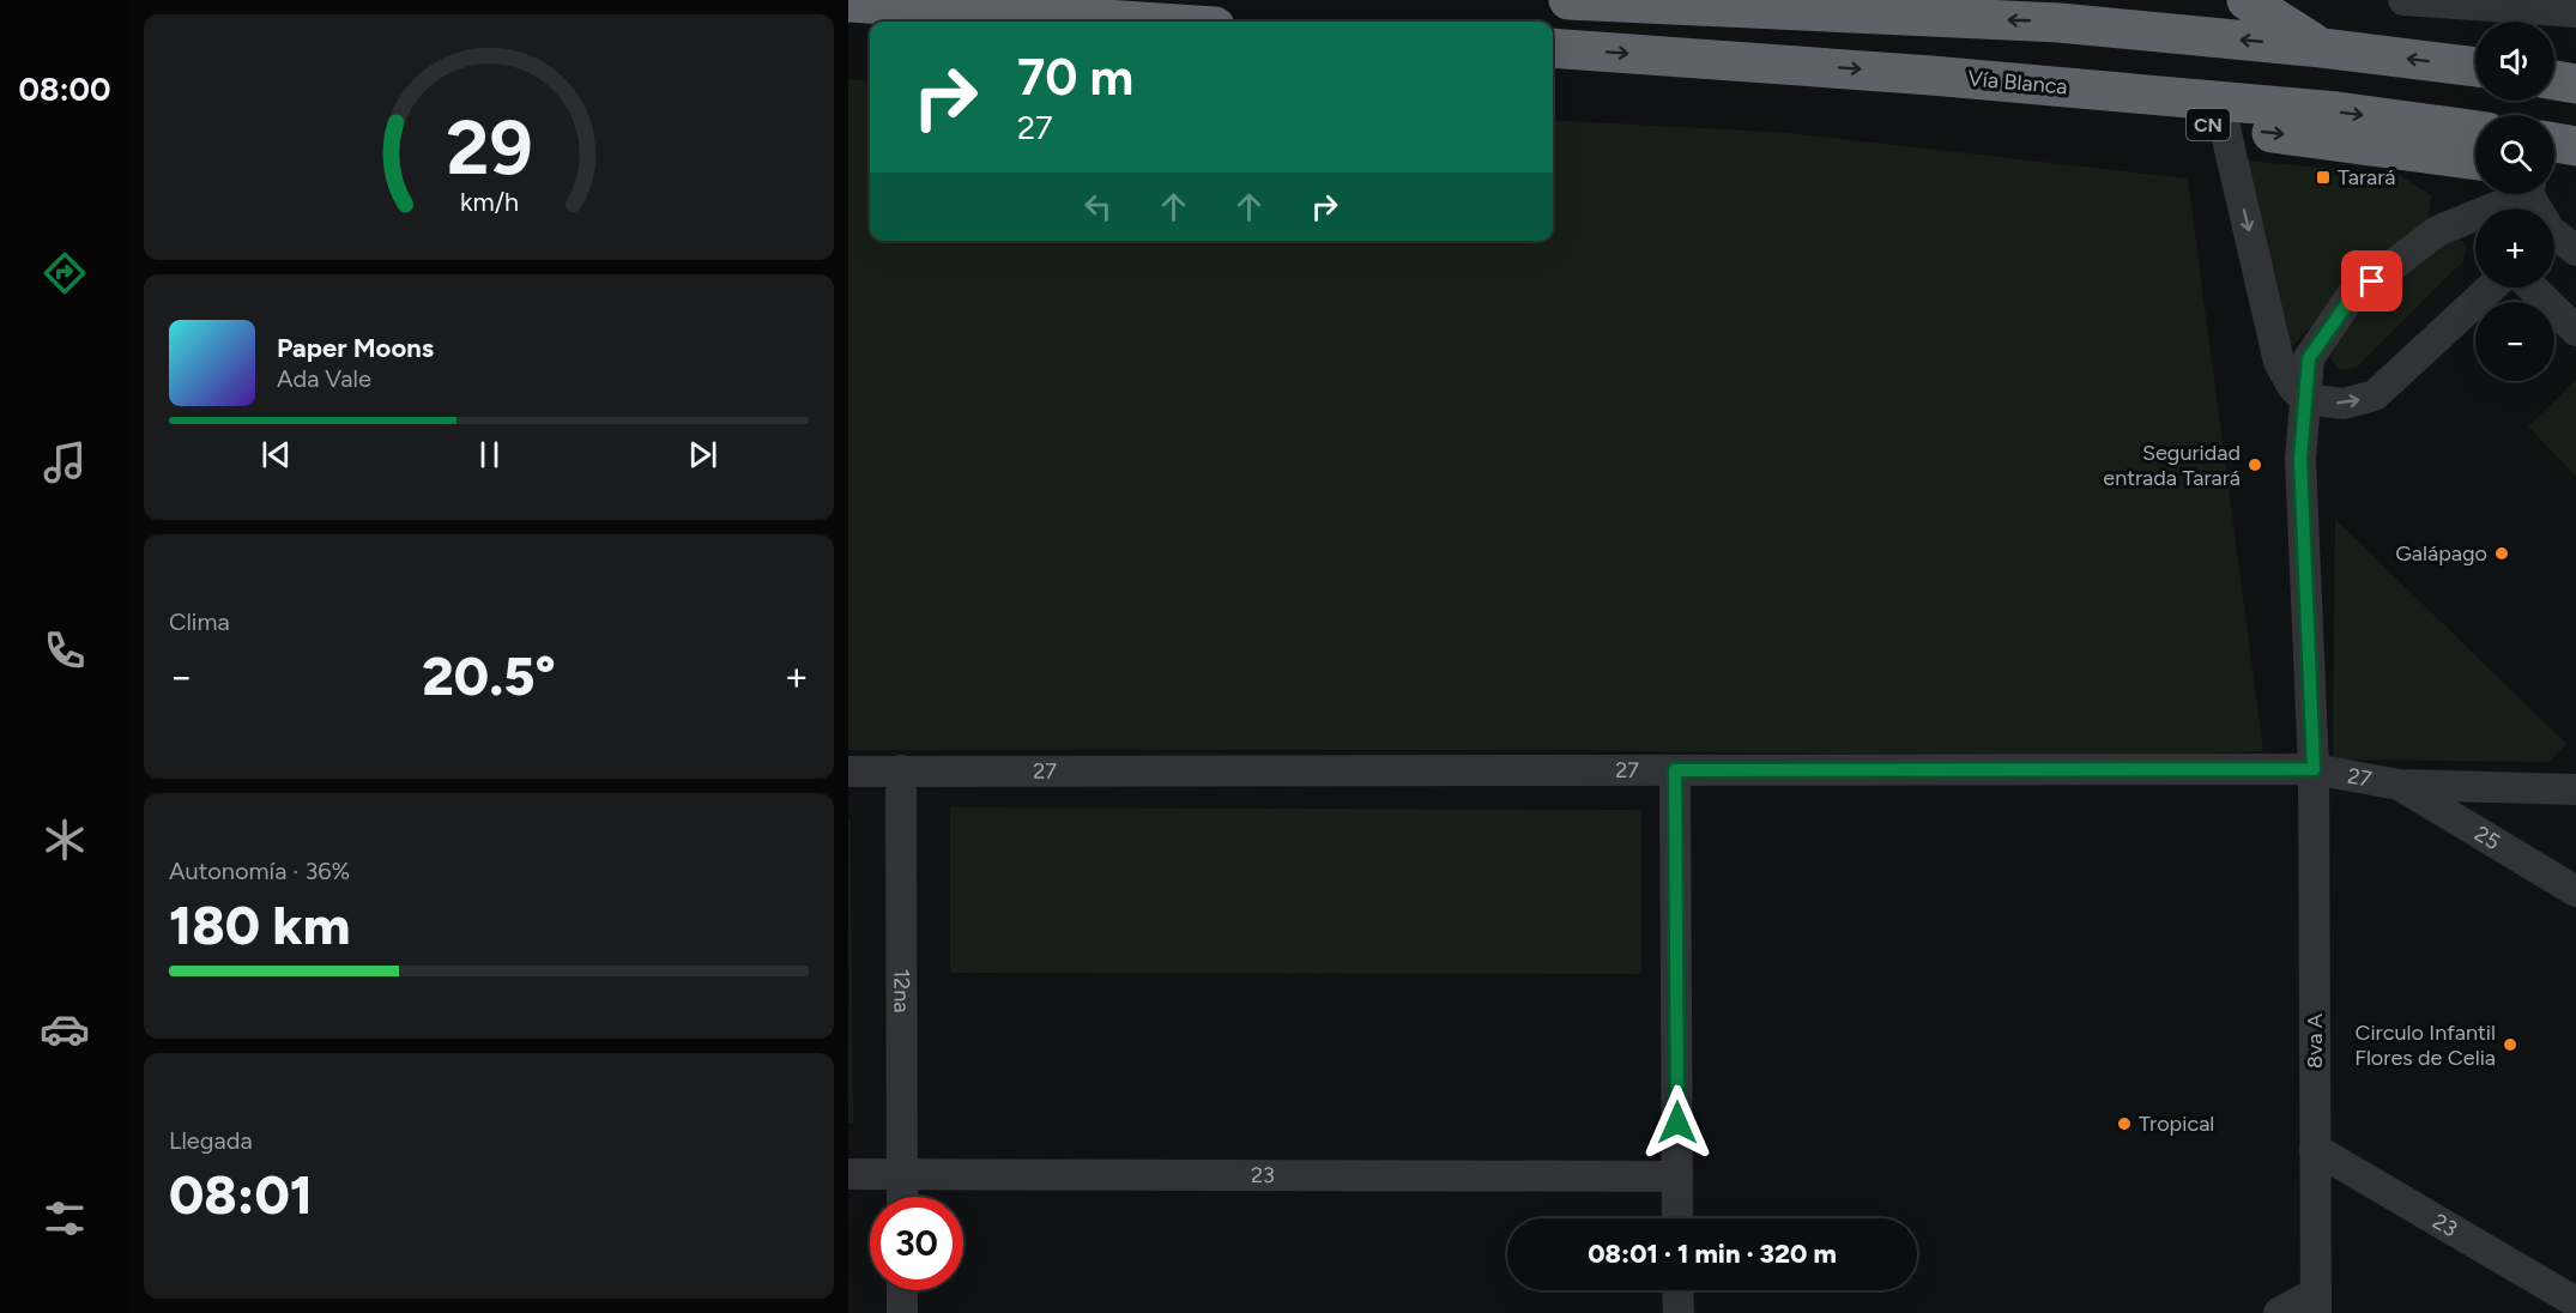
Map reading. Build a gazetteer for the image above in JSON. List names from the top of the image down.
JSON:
{
  "streets": {
    "highway": ["Vía Blanca", "CN"],
    "street": [
      "27",
      "25",
      "12na",
      "8va A",
      "23"
    ]
  },
  "crossings": [
    ["Vía Blanca", "CN"],
    ["27", "25"],
    ["27", "12na"],
    ["27", "8va A"],
    ["12na", "23"],
    ["8va A", "23"]
  ],
  "places": {
    "transit": ["Tarará"],
    "other": [
      "Seguridad entrada Tarará",
      "Galápago",
      "Circulo Infantil Flores de Celia",
      "Tropical"
    ]
  },
  "page": {
    "tabs": "08:00",
    "map_buttons": ["+", "−"],
    "turn": ["70 m", "27"],
    "song": ["Paper Moons", "Ada Vale"],
    "tile": [
      "Clima",
      ["Autonomía · 36%", "180 km"],
      ["Llegada", "08:01"]
    ],
    "heat": ["−", "20.5°", "+"],
    "limit": "30",
    "trip": "08:01 · 1 min · 320 m",
    "gauge": ["29", "km/h"]
  }
}
